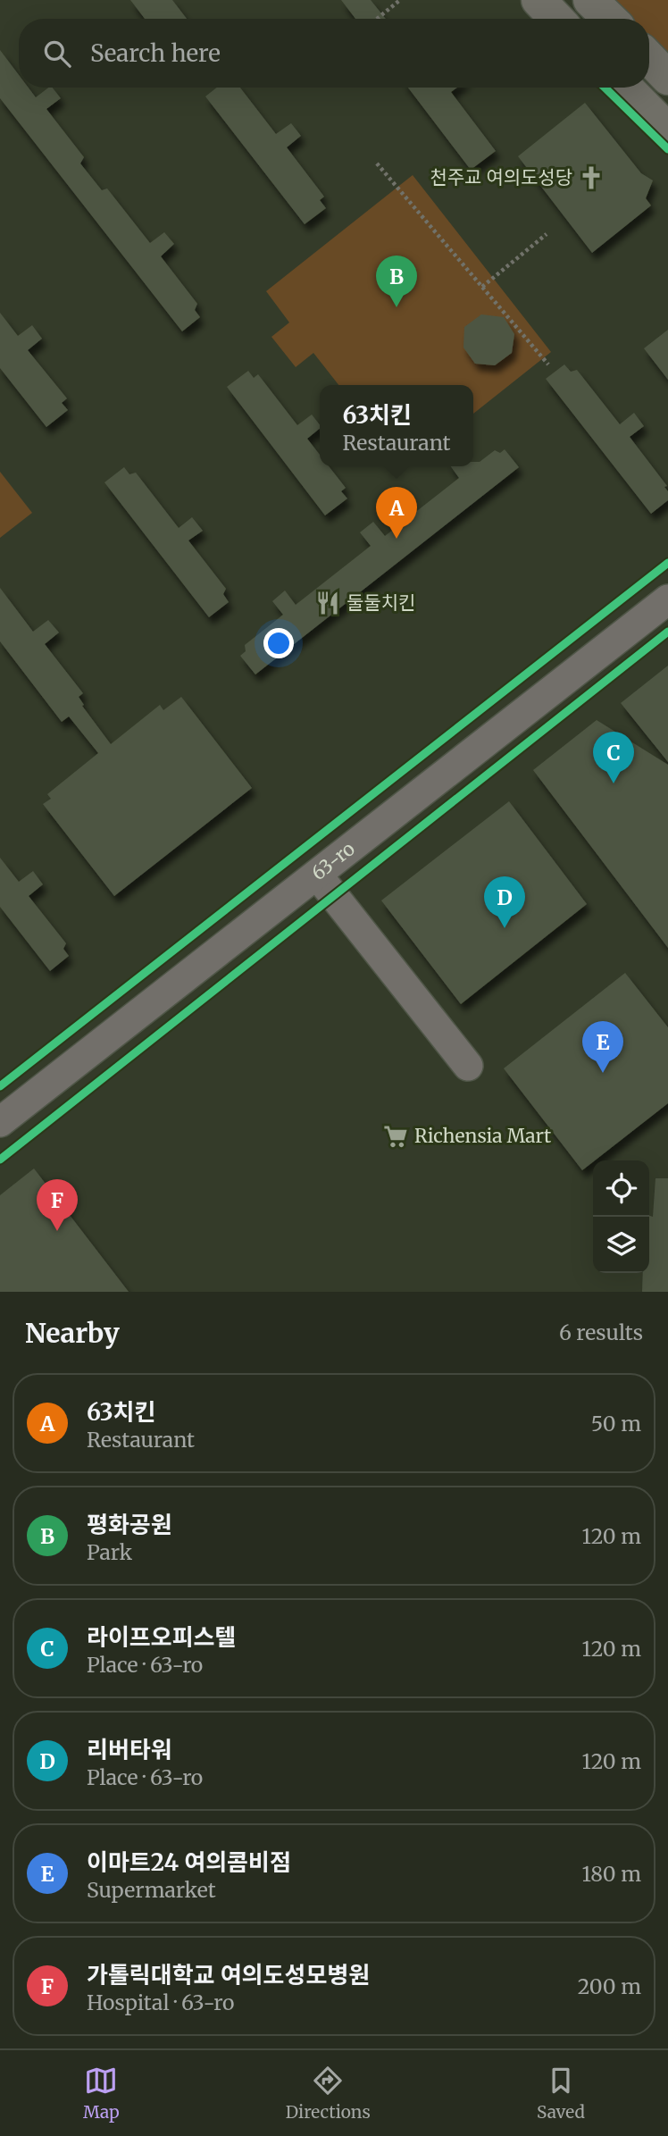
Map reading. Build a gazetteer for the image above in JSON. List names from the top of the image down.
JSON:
{
  "streets": {
    "street": ["63-ro"]
  },
  "places": {
    "church": ["천주교 여의도성당"],
    "restaurant": ["둘둘치킨"],
    "supermarket": ["Richensia Mart"]
  },
  "page": {
    "search": "Search here",
    "pins": [
      "B",
      "A",
      "C",
      "D",
      "E",
      "F"
    ],
    "popup": ["63치킨", "Restaurant"],
    "heading": ["Nearby", "6 results"],
    "list": [
      {
        "mark": "A",
        "name": "63치킨",
        "note": "Restaurant",
        "value": "50 m"
      },
      {
        "mark": "B",
        "name": "평화공원",
        "note": "Park",
        "value": "120 m"
      },
      {
        "mark": "C",
        "name": "라이프오피스텔",
        "note": "Place · 63-ro",
        "value": "120 m"
      },
      {
        "mark": "D",
        "name": "리버타워",
        "note": "Place · 63-ro",
        "value": "120 m"
      },
      {
        "mark": "E",
        "name": "이마트24 여의콤비점",
        "note": "Supermarket",
        "value": "180 m"
      },
      {
        "mark": "F",
        "name": "가톨릭대학교 여의도성모병원",
        "note": "Hospital · 63-ro",
        "value": "200 m"
      }
    ],
    "nav": ["Map", "Directions", "Saved"]
  }
}
